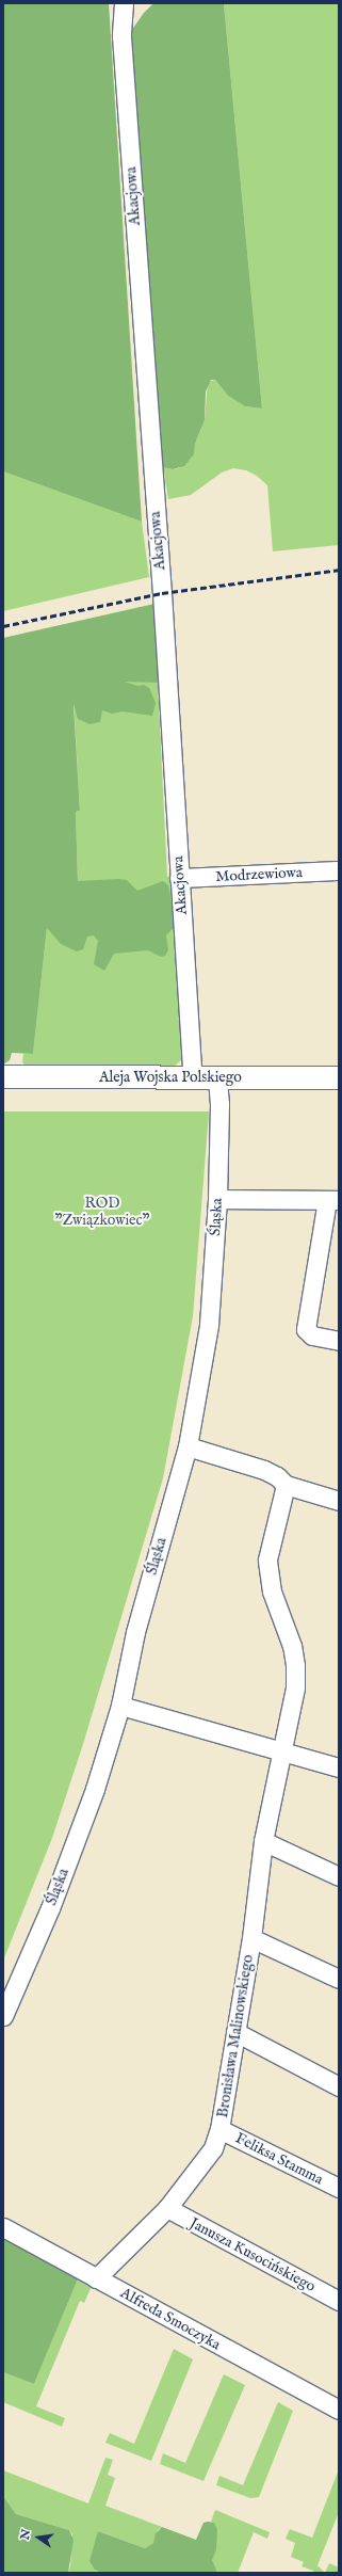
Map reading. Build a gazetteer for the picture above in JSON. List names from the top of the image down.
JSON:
{
  "streets": {
    "street": [
      "Akacjowa",
      "Modrzewiowa",
      "Aleja Wojska Polskiego",
      "Śląska",
      "Bronisława Malinowskiego",
      "Feliksa Stamma",
      "Janusza Kusocińskiego",
      "Alfreda Smoczyka"
    ]
  },
  "crossings": [
    ["Akacjowa", "Modrzewiowa"],
    ["Akacjowa", "Aleja Wojska Polskiego"],
    ["Aleja Wojska Polskiego", "Śląska"],
    ["Bronisława Malinowskiego", "Feliksa Stamma"],
    ["Bronisława Malinowskiego", "Janusza Kusocińskiego"],
    ["Bronisława Malinowskiego", "Alfreda Smoczyka"]
  ],
  "parks": ["ROD \"Związkowiec\""],
  "north": "left"
}
